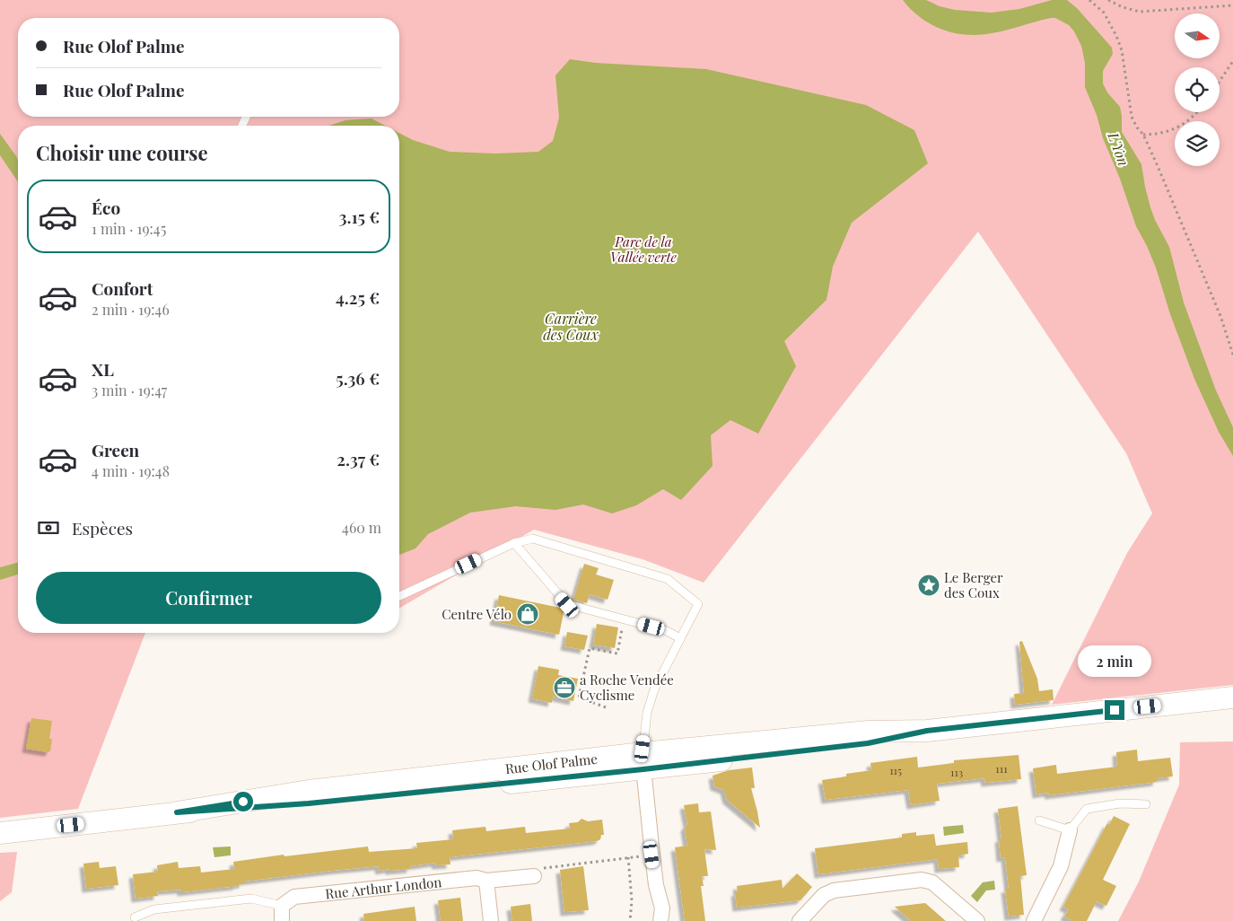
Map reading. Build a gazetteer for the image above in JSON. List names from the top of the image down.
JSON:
{
  "streets": {
    "main road": ["Rue Olof Palme"],
    "street": ["Rue Arthur London"]
  },
  "water": ["L'Yon", "Carrière des Coux"],
  "parks": ["Parc de la Vallée verte"],
  "places": {
    "place": ["Le Berger des Coux"],
    "shop": ["Centre Vélo"],
    "office": ["a Roche Vendée Cyclisme"]
  },
  "house_numbers": ["111", "115", "113"],
  "north": "right",
  "page": {
    "banner": ["Rue Olof Palme", "Rue Olof Palme"],
    "heading": "Choisir une course",
    "list": [
      {
        "name": "Éco",
        "note": "1 min · 19:45",
        "value": "3.15 €"
      },
      {
        "name": "Confort",
        "note": "2 min · 19:46",
        "value": "4.25 €"
      },
      {
        "name": "XL",
        "note": "3 min · 19:47",
        "value": "5.36 €"
      },
      {
        "name": "Green",
        "note": "4 min · 19:48",
        "value": "2.37 €"
      }
    ],
    "pay": ["Espèces", "460 m"],
    "buttons": "Confirmer",
    "bubble": "2 min"
  }
}
